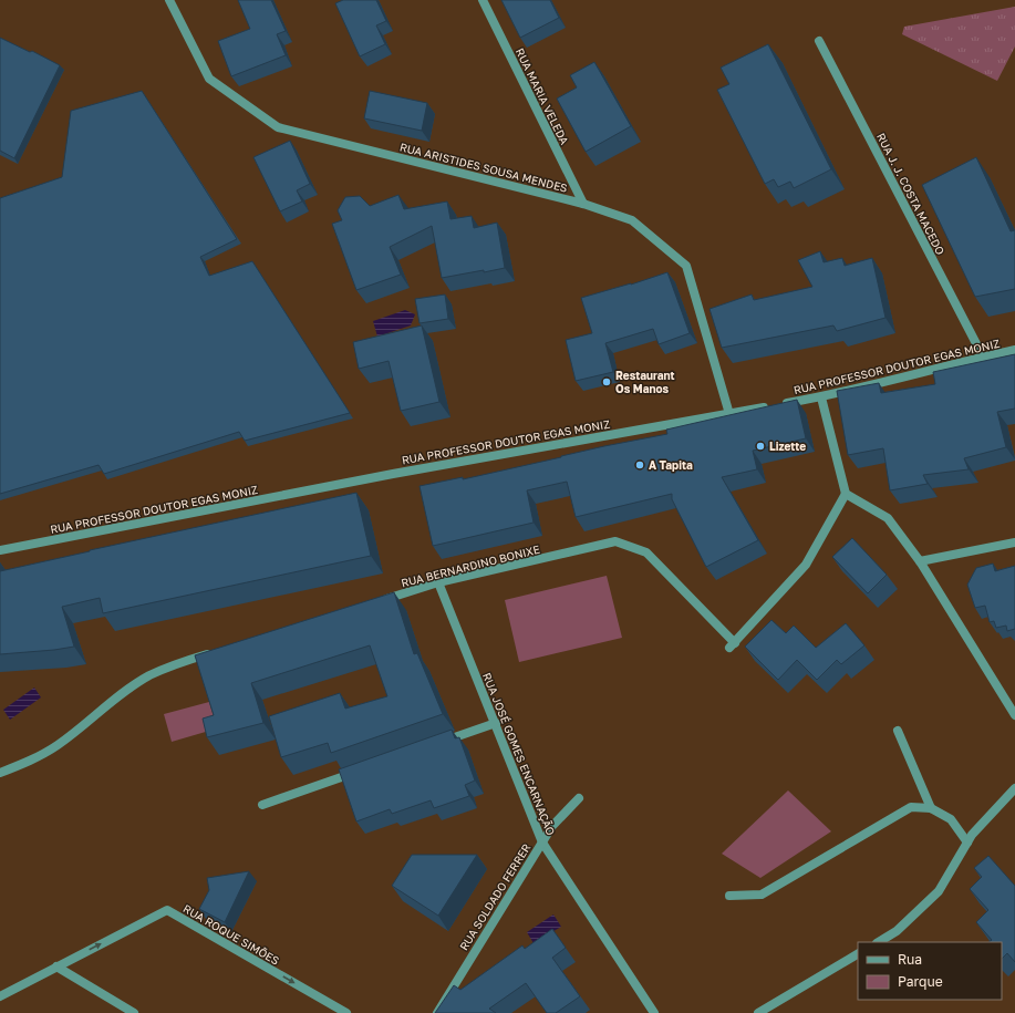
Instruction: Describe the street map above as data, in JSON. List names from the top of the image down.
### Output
{
  "streets": {
    "street": [
      "RUA MARIA VELEDA",
      "RUA ARISTIDES SOUSA MENDES",
      "RUA J. J. COSTA MACEDO",
      "RUA PROFESSOR DOUTOR EGAS MONIZ",
      "RUA BERNARDINO BONIXE",
      "RUA JOSÉ GOMES ENCARNAÇÃO",
      "RUA SOLDADO FERRER",
      "RUA ROQUE SIMÕES"
    ]
  },
  "crossings": [
    ["RUA MARIA VELEDA", "RUA ARISTIDES SOUSA MENDES"],
    ["RUA ARISTIDES SOUSA MENDES", "RUA PROFESSOR DOUTOR EGAS MONIZ"],
    ["RUA J. J. COSTA MACEDO", "RUA PROFESSOR DOUTOR EGAS MONIZ"],
    ["RUA BERNARDINO BONIXE", "RUA JOSÉ GOMES ENCARNAÇÃO"],
    ["RUA JOSÉ GOMES ENCARNAÇÃO", "RUA SOLDADO FERRER"]
  ],
  "one_way": ["RUA ROQUE SIMÕES"],
  "places": ["Restaurant Os Manos", "Lizette", "A Tapita"],
  "legend": ["Rua", "Parque"]
}
